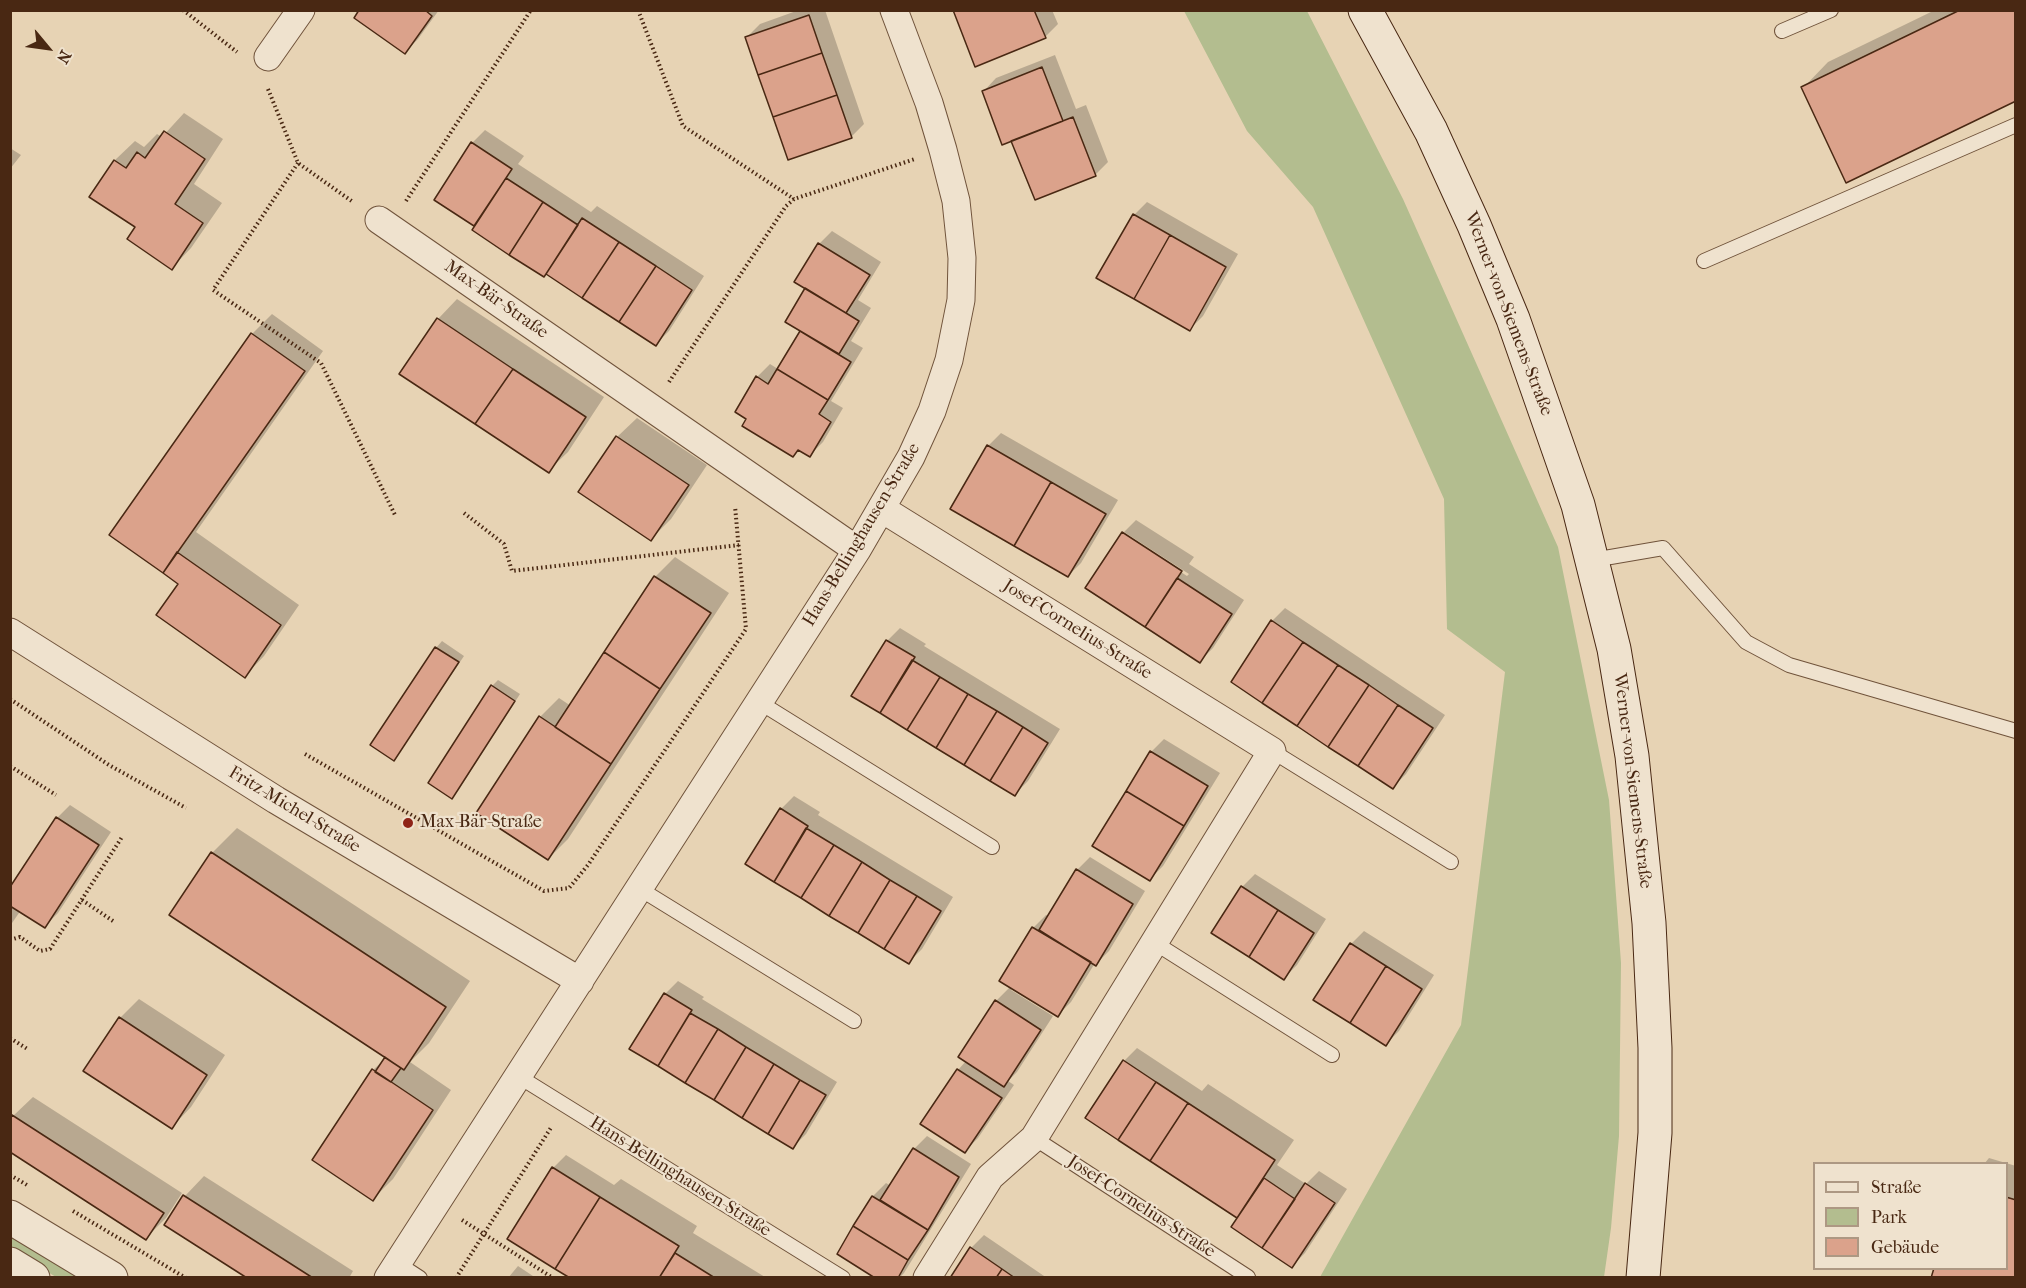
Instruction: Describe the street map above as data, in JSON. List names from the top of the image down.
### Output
{
  "streets": {
    "main road": ["Werner-von-Siemens-Straße"],
    "street": [
      "Max-Bär-Straße",
      "Hans-Bellinghausen-Straße",
      "Josef-Cornelius-Straße",
      "Fritz-Michel-Straße"
    ]
  },
  "crossings": [
    ["Max-Bär-Straße", "Hans-Bellinghausen-Straße"],
    ["Hans-Bellinghausen-Straße", "Josef-Cornelius-Straße"],
    ["Hans-Bellinghausen-Straße", "Fritz-Michel-Straße"]
  ],
  "places": ["Max-Bär-Straße"],
  "legend": ["Straße", "Park", "Gebäude"],
  "north": "bottom right"
}
